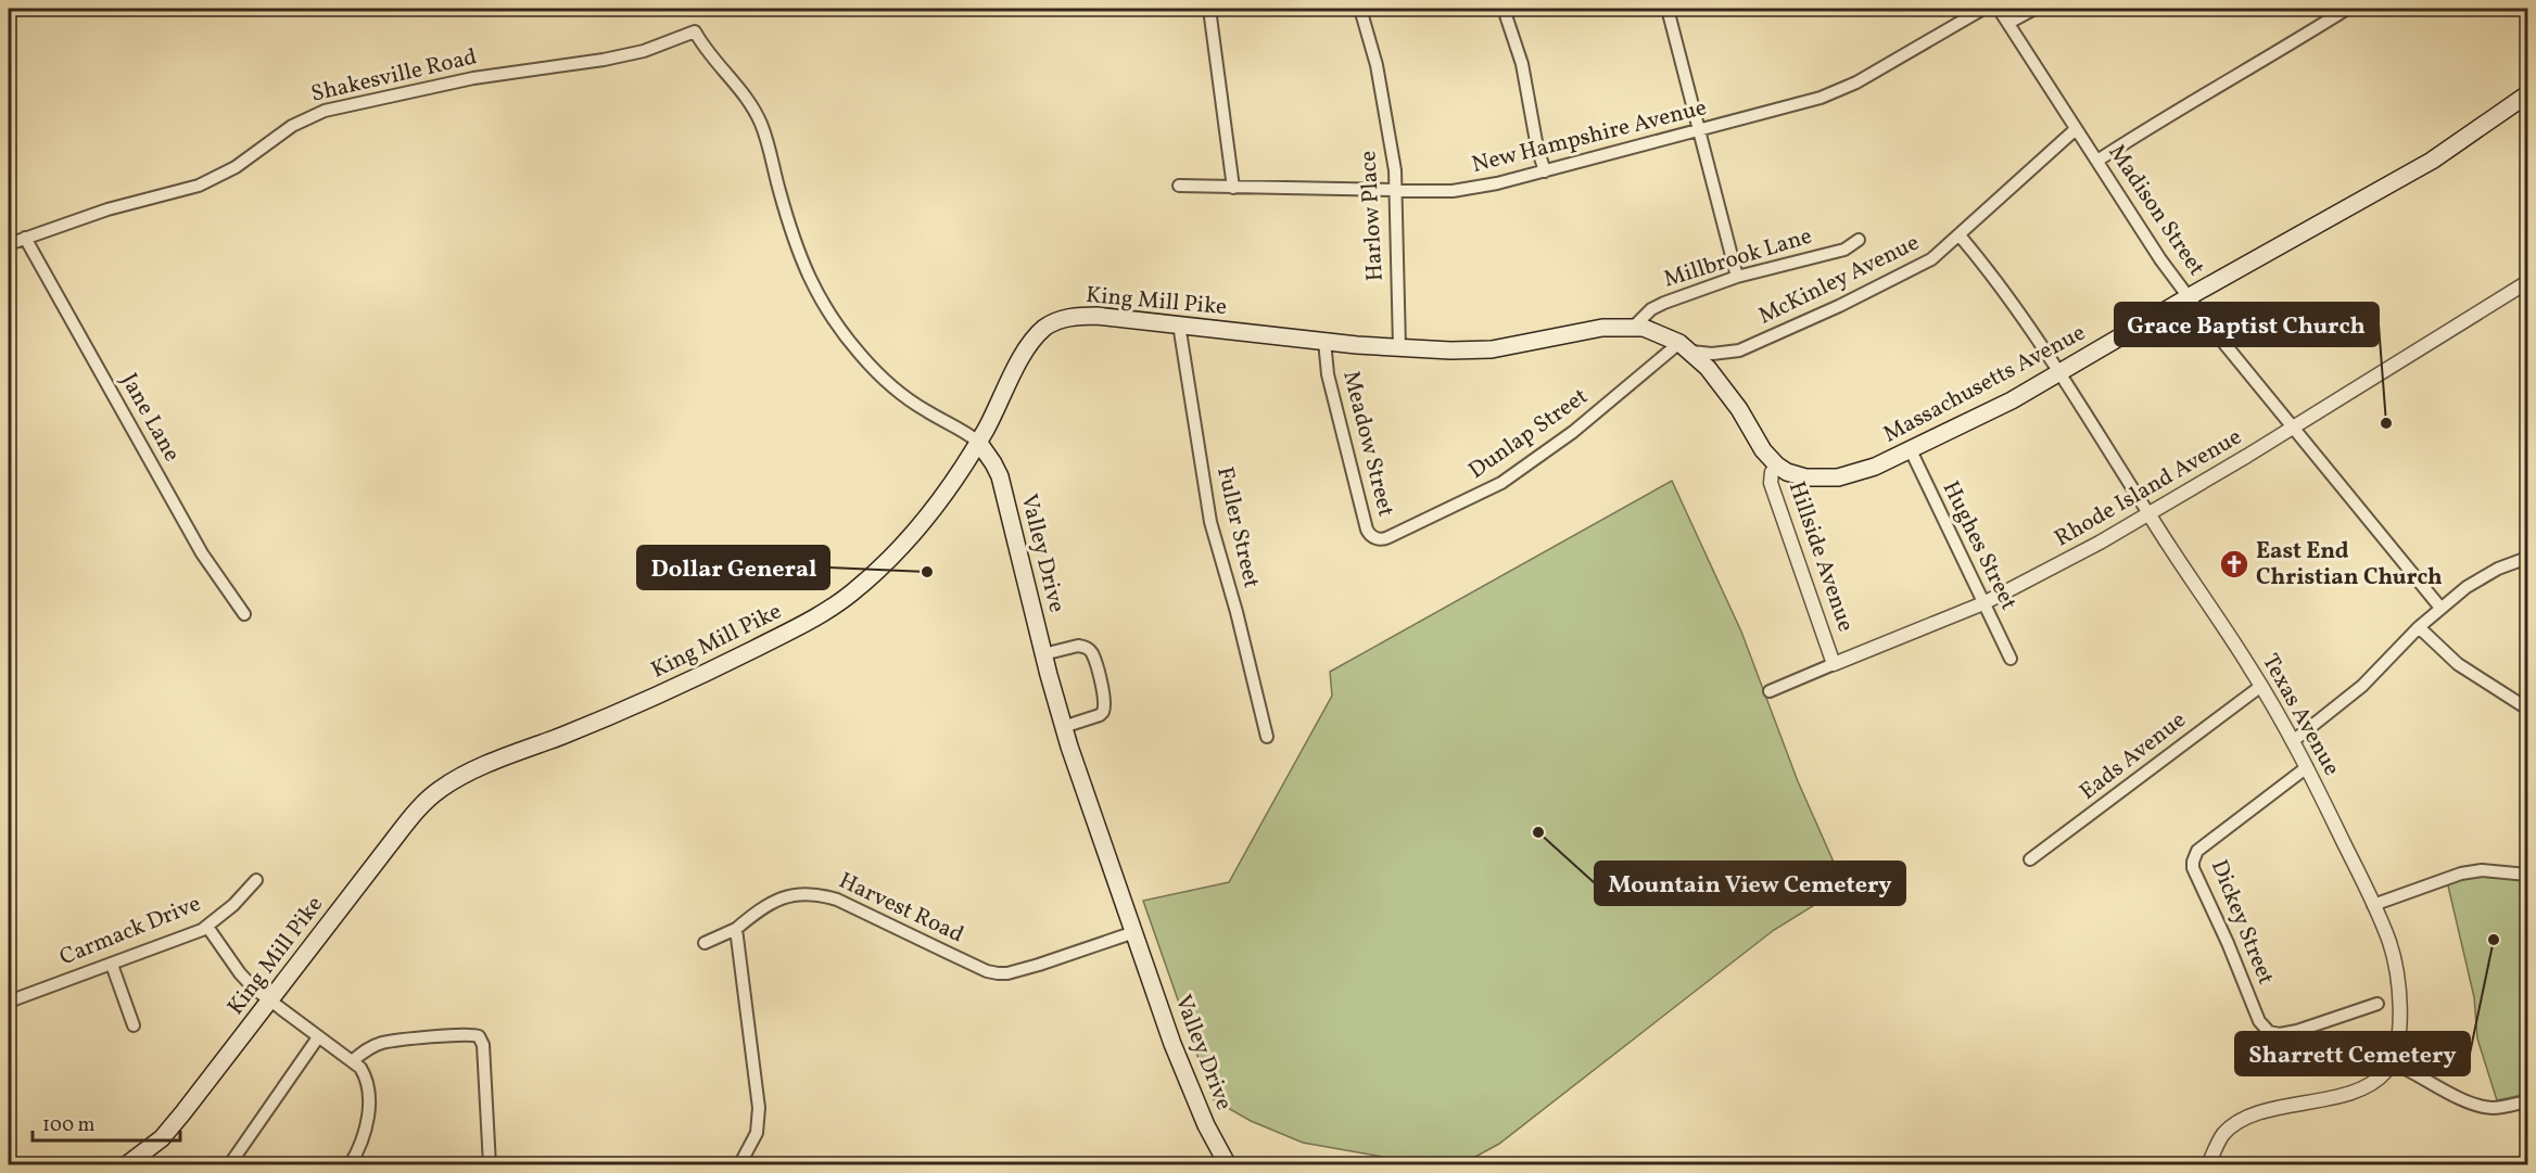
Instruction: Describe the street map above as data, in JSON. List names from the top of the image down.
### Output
{
  "streets": {
    "main road": ["King Mill Pike", "Massachusetts Avenue", "Valley Drive"],
    "street": [
      "Shakesville Road",
      "New Hampshire Avenue",
      "Madison Street",
      "Harlow Place",
      "Millbrook Lane",
      "McKinley Avenue",
      "Jane Lane",
      "Dunlap Street",
      "Meadow Street",
      "Rhode Island Avenue",
      "Fuller Street",
      "Hughes Street",
      "Hillside Avenue",
      "Texas Avenue",
      "Eads Avenue",
      "Harvest Road",
      "Dickey Street",
      "Carmack Drive"
    ]
  },
  "crossings": [
    ["Shakesville Road", "Jane Lane"],
    ["Shakesville Road", "Valley Drive"],
    ["New Hampshire Avenue", "Harlow Place"],
    ["Madison Street", "McKinley Avenue"],
    ["Madison Street", "Massachusetts Avenue"],
    ["Madison Street", "Rhode Island Avenue"],
    ["Harlow Place", "King Mill Pike"],
    ["Millbrook Lane", "King Mill Pike"],
    ["McKinley Avenue", "King Mill Pike"],
    ["McKinley Avenue", "Dunlap Street"],
    ["McKinley Avenue", "Texas Avenue"],
    ["King Mill Pike", "Dunlap Street"],
    ["King Mill Pike", "Meadow Street"],
    ["King Mill Pike", "Fuller Street"],
    ["King Mill Pike", "Valley Drive"],
    ["Massachusetts Avenue", "Hughes Street"],
    ["Massachusetts Avenue", "Hillside Avenue"],
    ["Massachusetts Avenue", "Texas Avenue"],
    ["Dunlap Street", "Meadow Street"],
    ["Rhode Island Avenue", "Hughes Street"],
    ["Rhode Island Avenue", "Hillside Avenue"],
    ["Rhode Island Avenue", "Texas Avenue"],
    ["Valley Drive", "Harvest Road"],
    ["Texas Avenue", "Eads Avenue"],
    ["Texas Avenue", "Dickey Street"]
  ],
  "places": {
    "other": [
      "Grace Baptist Church",
      "Dollar General",
      "Mountain View Cemetery",
      "Sharrett Cemetery"
    ],
    "church": ["East End Christian Church"]
  },
  "scale_bar": "100 m"
}
